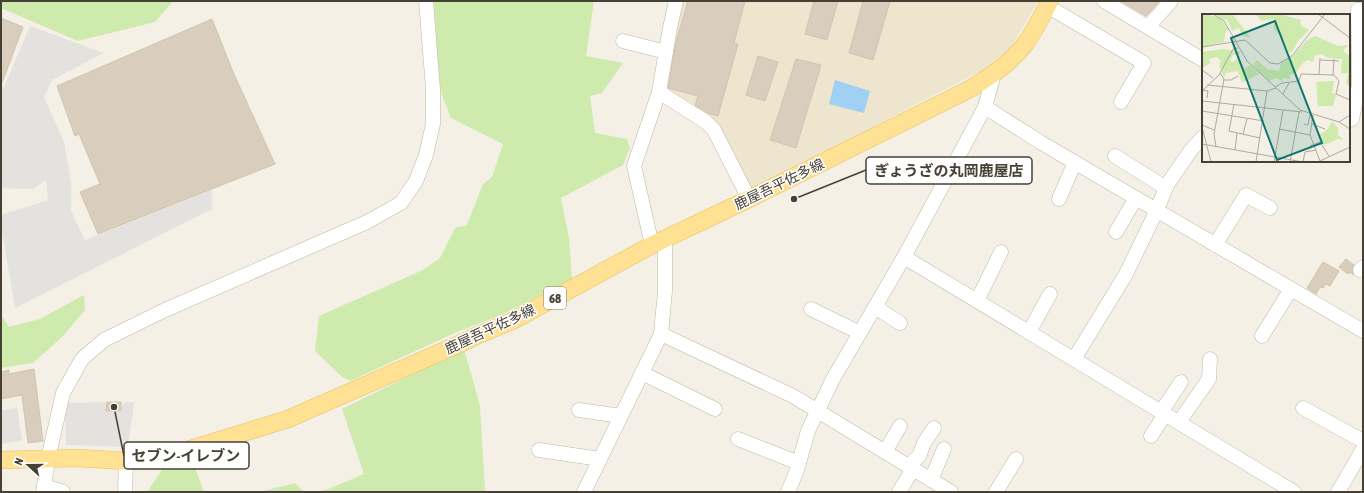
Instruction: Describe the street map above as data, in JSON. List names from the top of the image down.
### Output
{
  "streets": {
    "main road": ["鹿屋吾平佐多線", "68"]
  },
  "places": ["ぎょうざの丸岡鹿屋店", "セブン-イレブン"],
  "north": "left"
}
